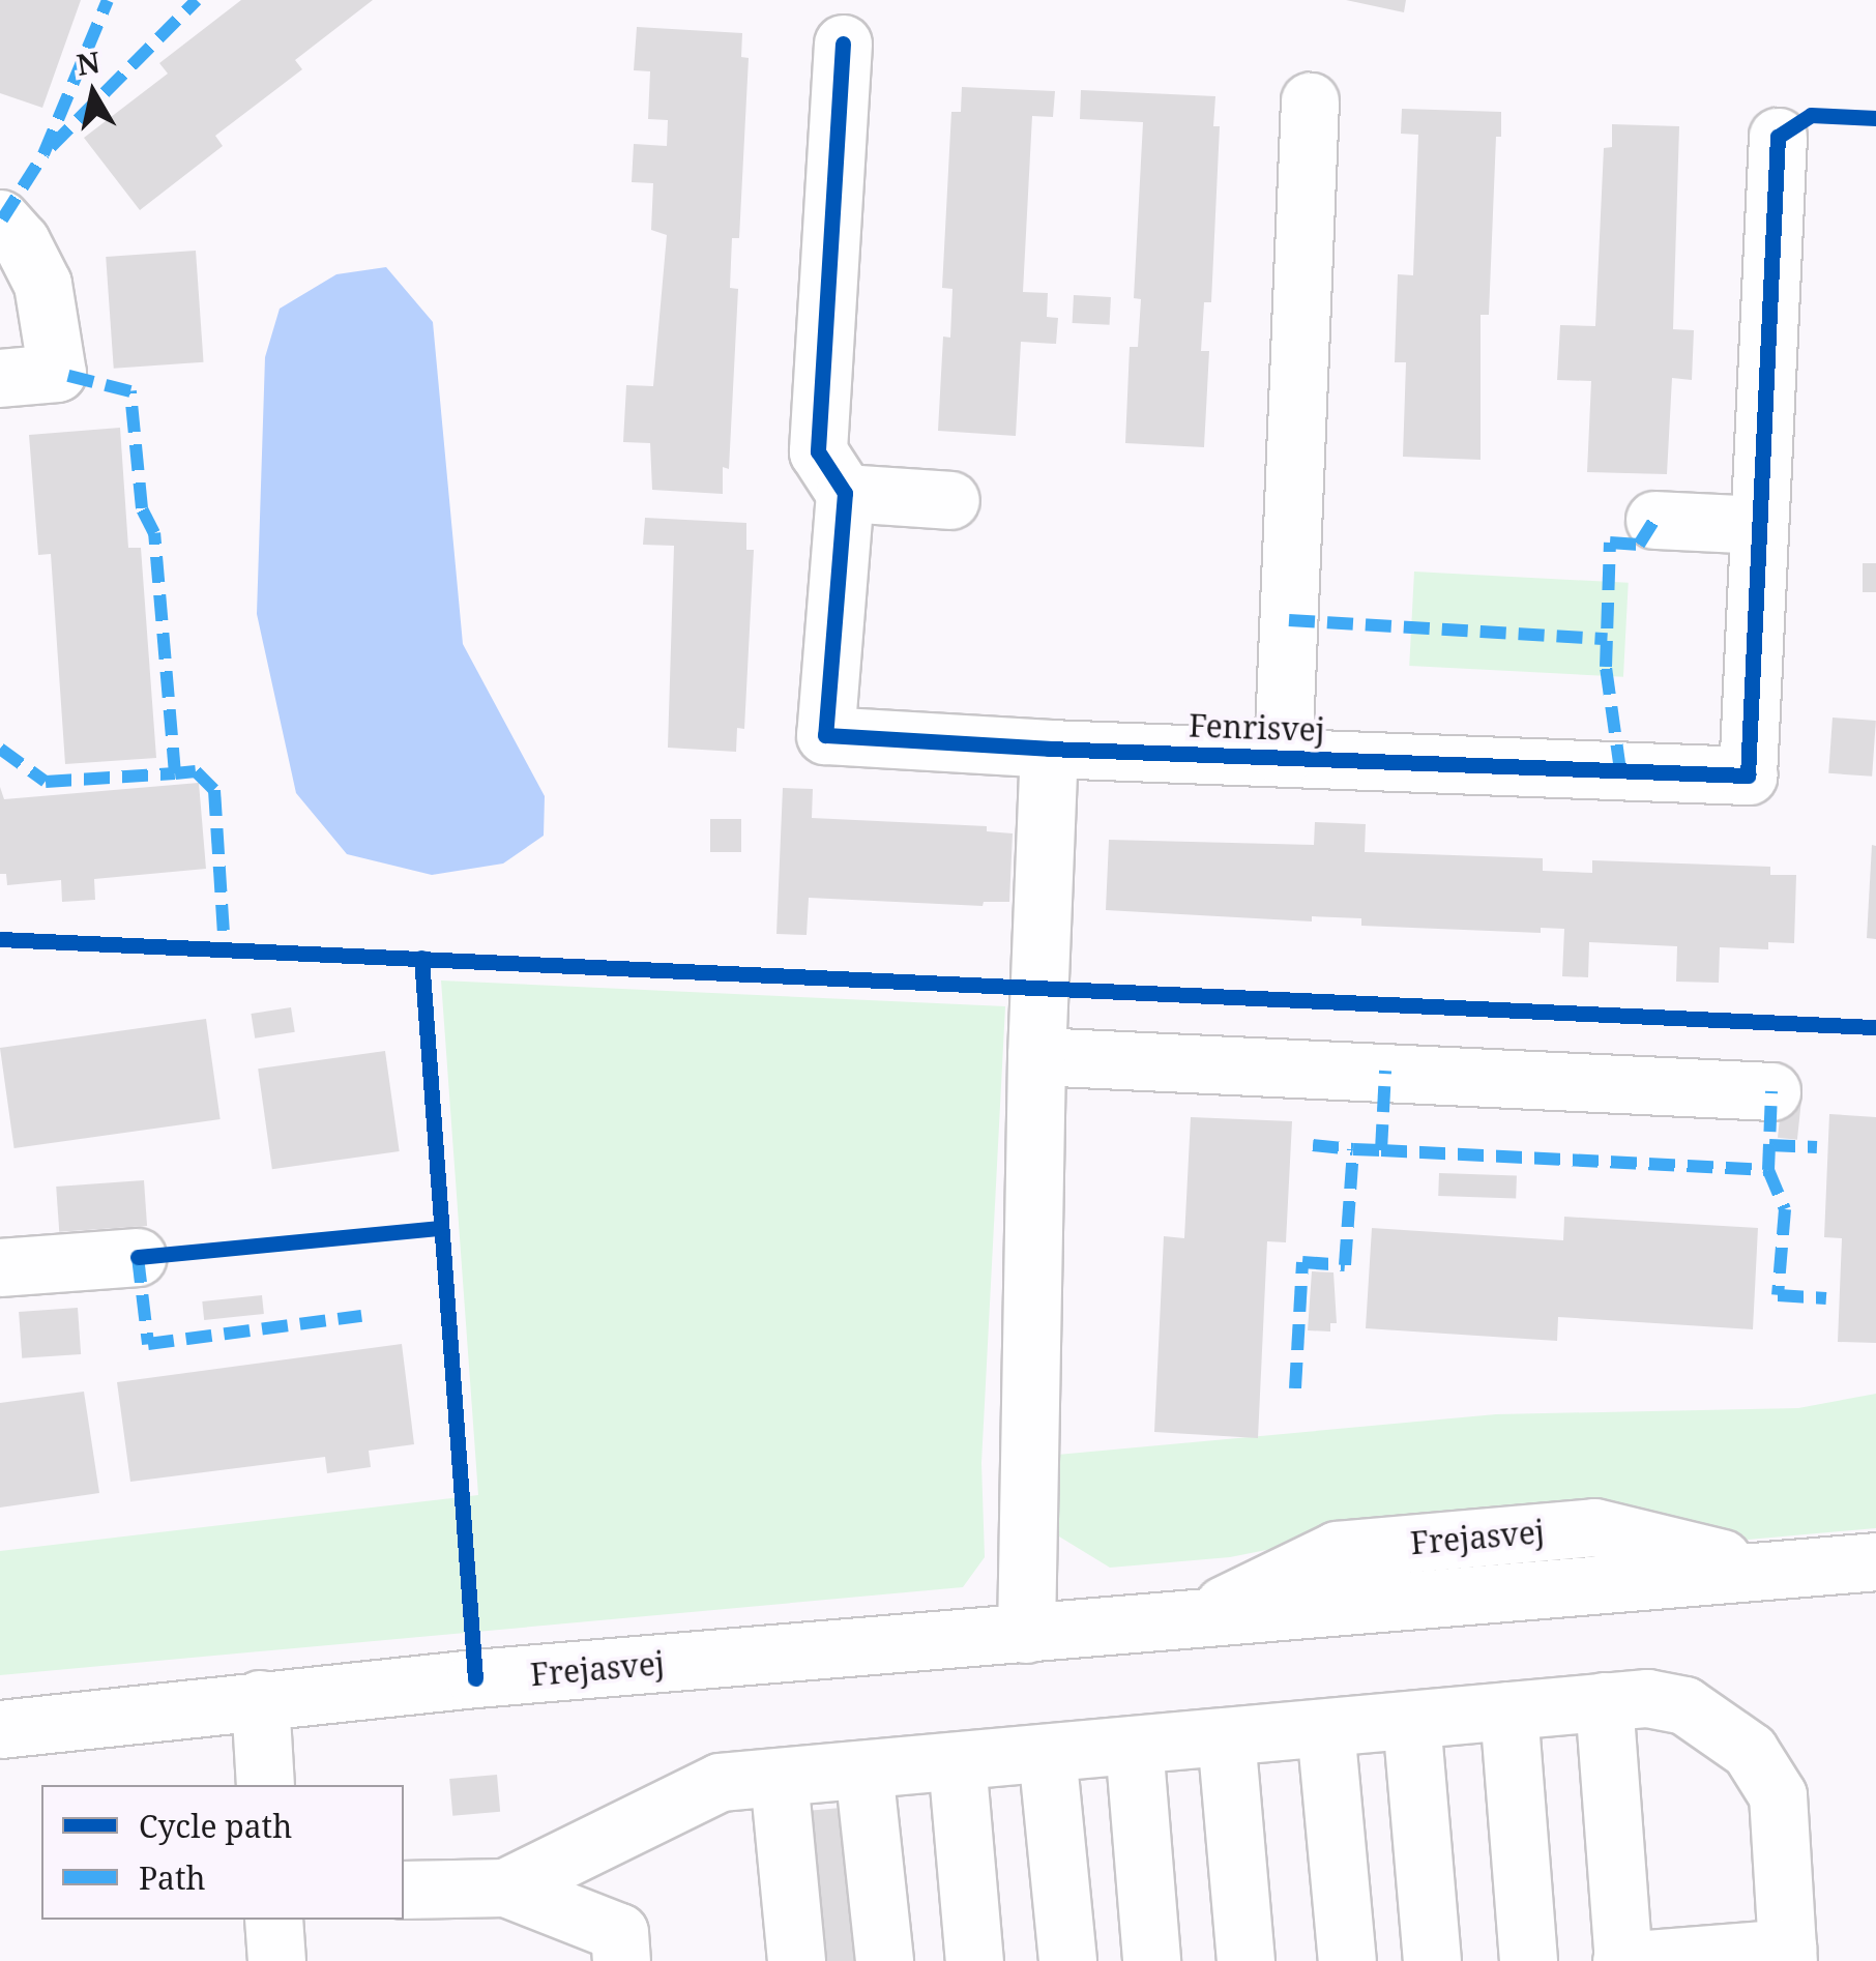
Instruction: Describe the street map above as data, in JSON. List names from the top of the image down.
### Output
{
  "streets": {
    "street": ["Fenrisvej", "Frejasvej"]
  },
  "legend": ["Cycle path", "Path"],
  "north": "top"
}
